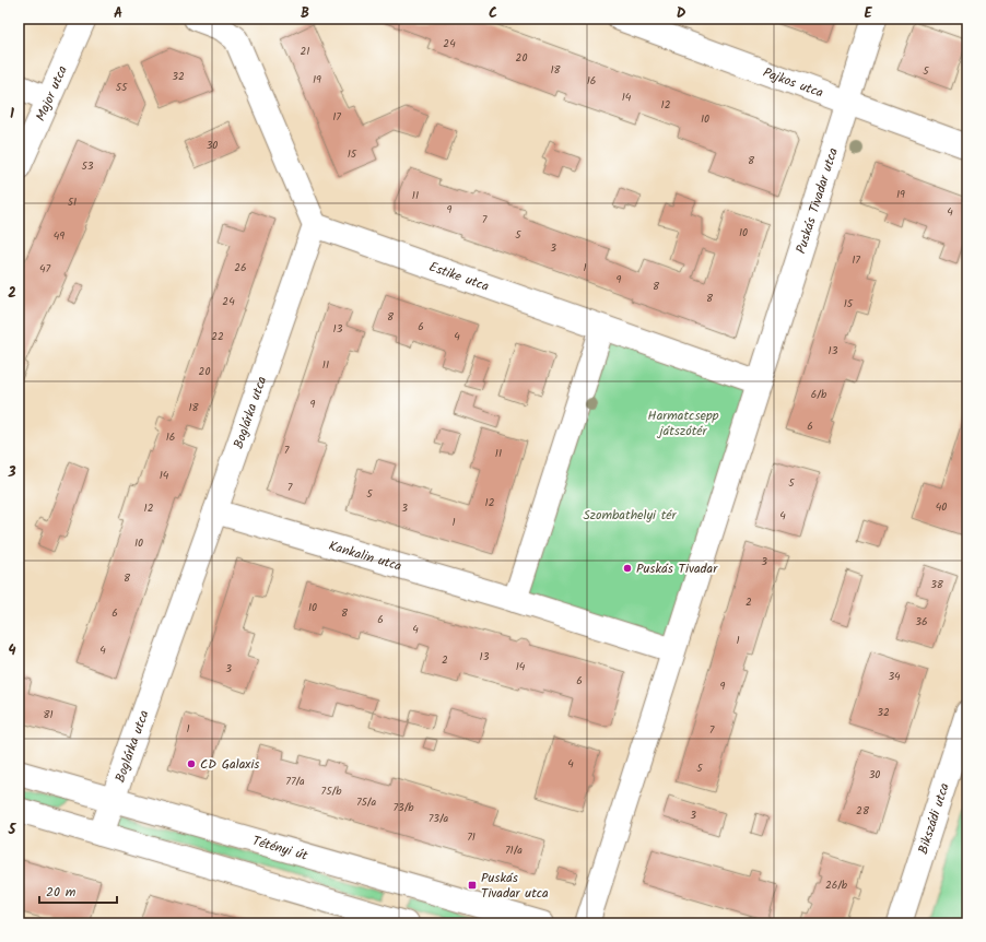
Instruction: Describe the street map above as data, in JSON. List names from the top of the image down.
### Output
{
  "streets": {
    "street": [
      "Pajkos utca",
      "Major utca",
      "Puskás Tivadar utca",
      "Estike utca",
      "Boglárka utca",
      "Kankalin utca",
      "Bikszádi utca",
      "Tétényi út"
    ]
  },
  "crossings": [
    ["Pajkos utca", "Puskás Tivadar utca"],
    ["Estike utca", "Boglárka utca"],
    ["Boglárka utca", "Kankalin utca"],
    ["Boglárka utca", "Tétényi út"]
  ],
  "parks": ["Harmatcsepp játszótér", "Szombathelyi tér"],
  "places": {
    "other": ["Puskás Tivadar", "CD Galaxis"],
    "transit": ["Puskás Tivadar utca"]
  },
  "house_numbers": [
    "24",
    "21",
    "20",
    "18",
    "5",
    "32",
    "19",
    "16",
    "55",
    "14",
    "12",
    "17",
    "10",
    "30",
    "15",
    "8",
    "53",
    "19",
    "11",
    "51",
    "9",
    "4",
    "7",
    "10",
    "5",
    "49",
    "3",
    "17",
    "26",
    "1",
    "47",
    "9",
    "8",
    "8",
    "24",
    "15",
    "8",
    "6",
    "13",
    "22",
    "4",
    "13",
    "11",
    "20",
    "6/b",
    "9",
    "18",
    "6",
    "16",
    "7",
    "11",
    "14",
    "5",
    "7",
    "5",
    "12",
    "40",
    "12",
    "3",
    "4",
    "1",
    "10",
    "3",
    "8",
    "38",
    "2",
    "10",
    "6",
    "8",
    "6",
    "36",
    "4",
    "1",
    "4",
    "13",
    "2",
    "14",
    "3",
    "34",
    "6",
    "9",
    "32",
    "81",
    "1",
    "7",
    "4",
    "5",
    "30",
    "77/a",
    "75/b",
    "75/a",
    "73/b",
    "28",
    "3",
    "73/a",
    "71",
    "71/a",
    "26/b"
  ],
  "scale_bar": "20 m",
  "grid": {
    "columns": [
      "A",
      "B",
      "C",
      "D",
      "E"
    ],
    "rows": [
      "1",
      "2",
      "3",
      "4",
      "5"
    ]
  }
}
